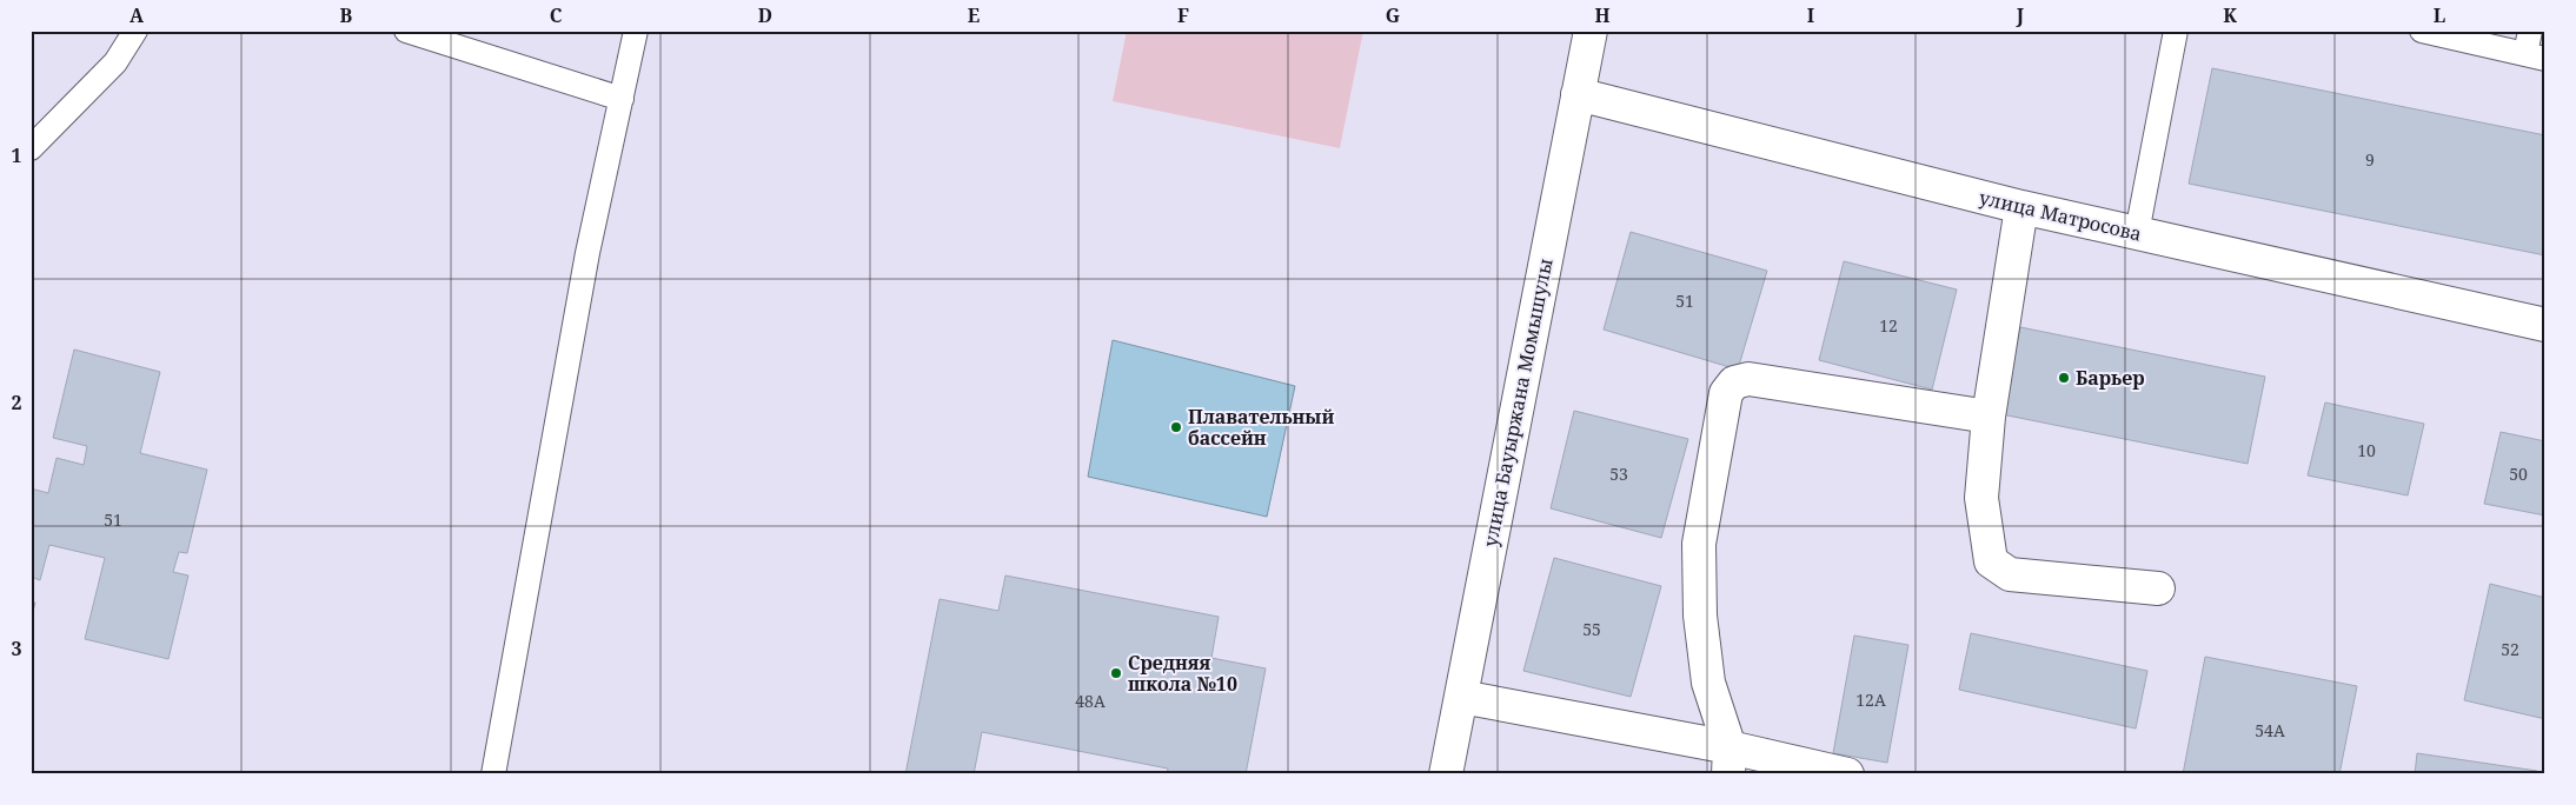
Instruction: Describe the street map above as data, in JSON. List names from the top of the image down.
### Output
{
  "streets": {
    "street": ["улица Матросова", "улица Бауыржана Момышулы"]
  },
  "crossings": [
    ["улица Матросова", "улица Бауыржана Момышулы"]
  ],
  "places": ["Барьер", "Плавательный бассейн", "Средняя школа №10"],
  "house_numbers": [
    "9",
    "51",
    "12",
    "10",
    "53",
    "50",
    "51",
    "55",
    "52",
    "12А",
    "48А",
    "54А"
  ],
  "grid": {
    "columns": [
      "A",
      "B",
      "C",
      "D",
      "E",
      "F",
      "G",
      "H",
      "I",
      "J",
      "K",
      "L"
    ],
    "rows": ["1", "2", "3"]
  }
}
